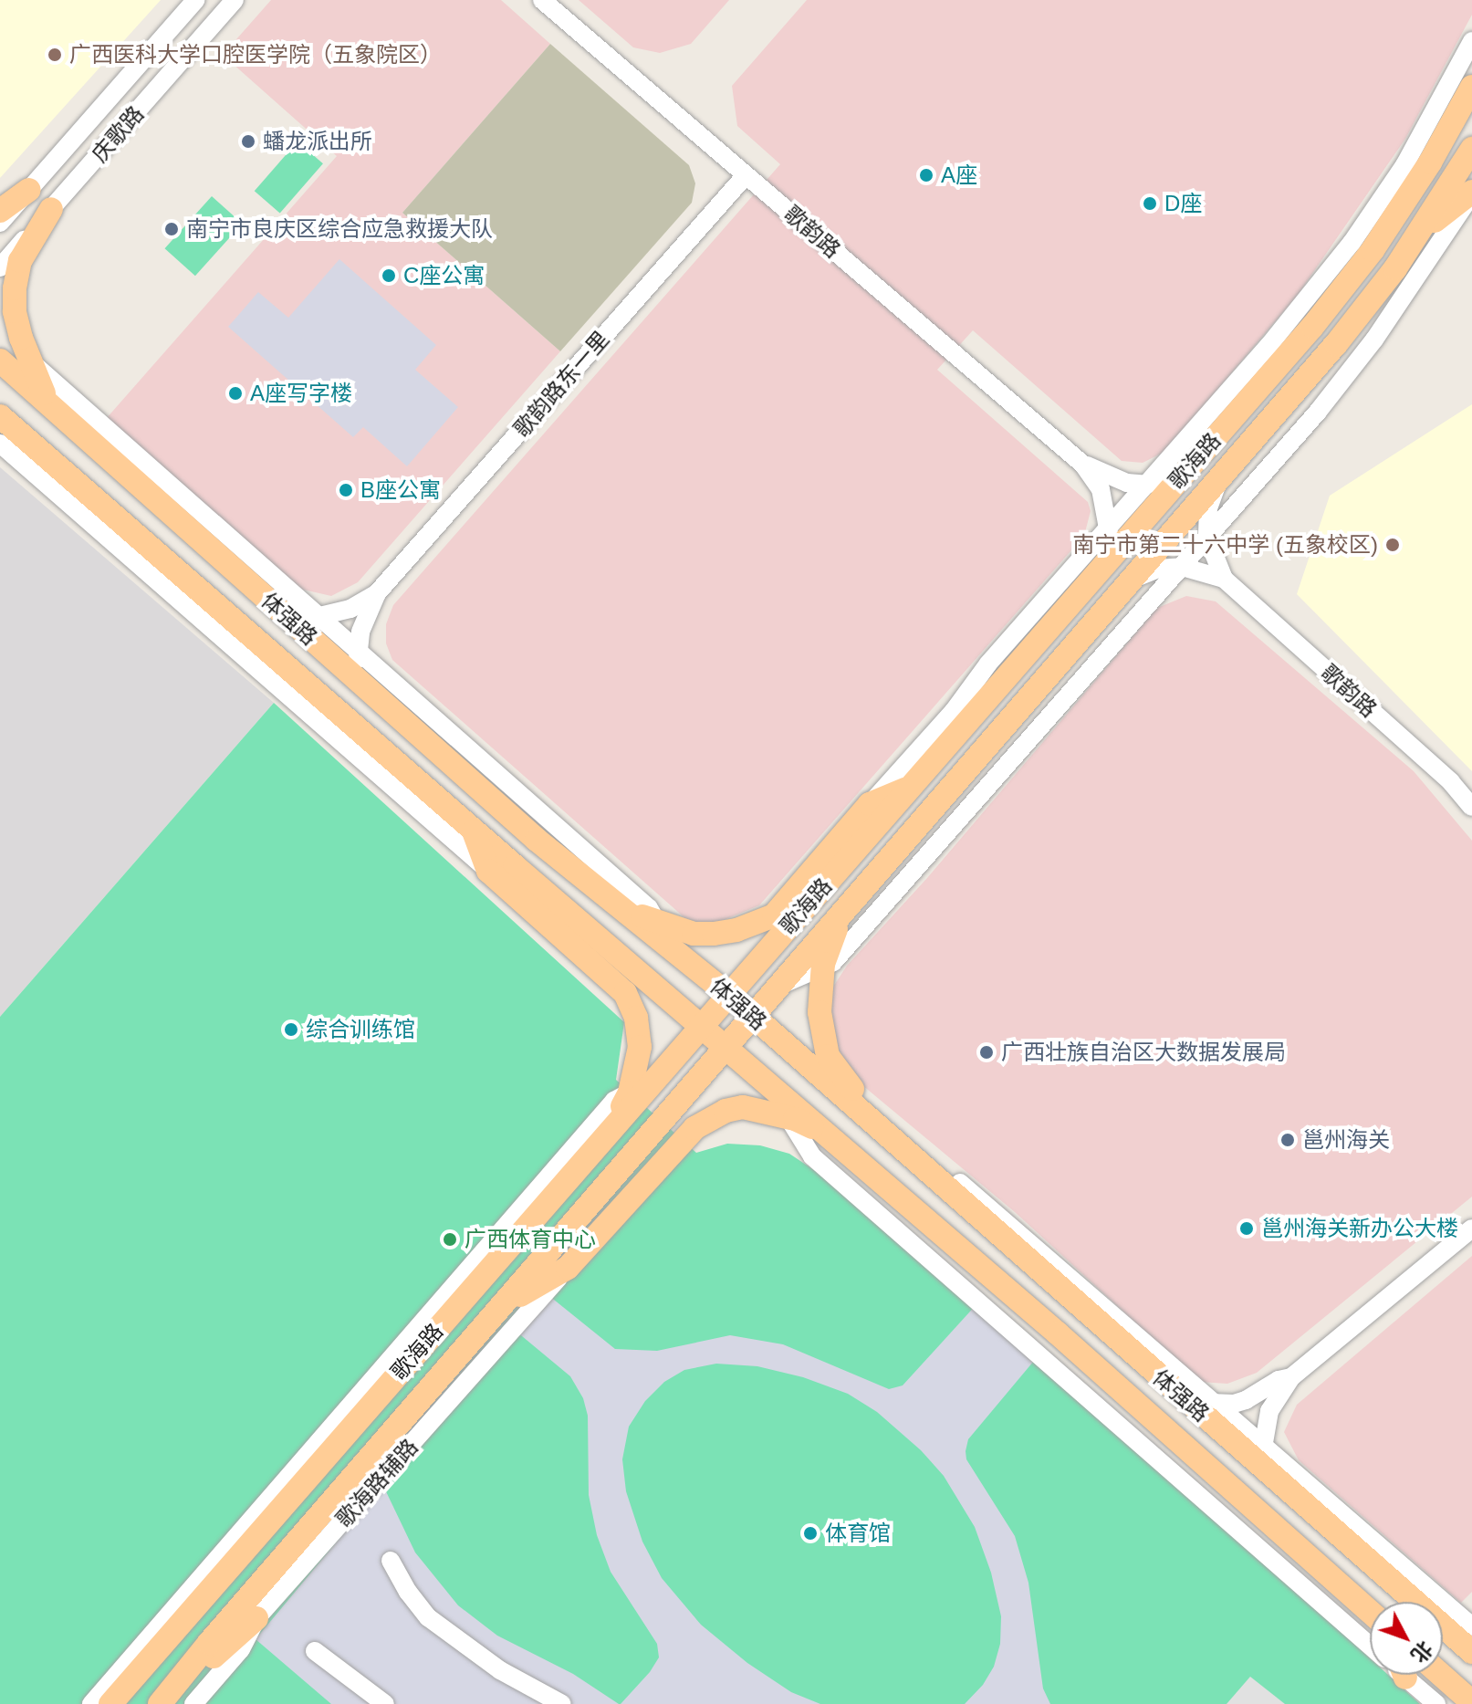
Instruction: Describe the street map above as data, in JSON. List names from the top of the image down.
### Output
{
  "streets": {
    "main road": ["歌海路", "体强路"],
    "street": [
      "庆歌路",
      "歌韵路",
      "歌韵路东一里",
      "歌海路辅路"
    ]
  },
  "crossings": [
    ["歌韵路", "歌韵路东一里"],
    ["歌韵路", "歌海路"],
    ["歌韵路东一里", "体强路"],
    ["歌海路", "体强路"]
  ],
  "places": [
    "广西医科大学口腔医学院（五象院区）",
    "蟠龙派出所",
    "A座",
    "D座",
    "南宁市良庆区综合应急救援大队",
    "C座公寓",
    "A座写字楼",
    "B座公寓",
    "南宁市第二十六中学 (五象校区)",
    "综合训练馆",
    "广西壮族自治区大数据发展局",
    "邕州海关",
    "邕州海关新办公大楼",
    "广西体育中心",
    "体育馆"
  ],
  "north": "bottom right"
}
